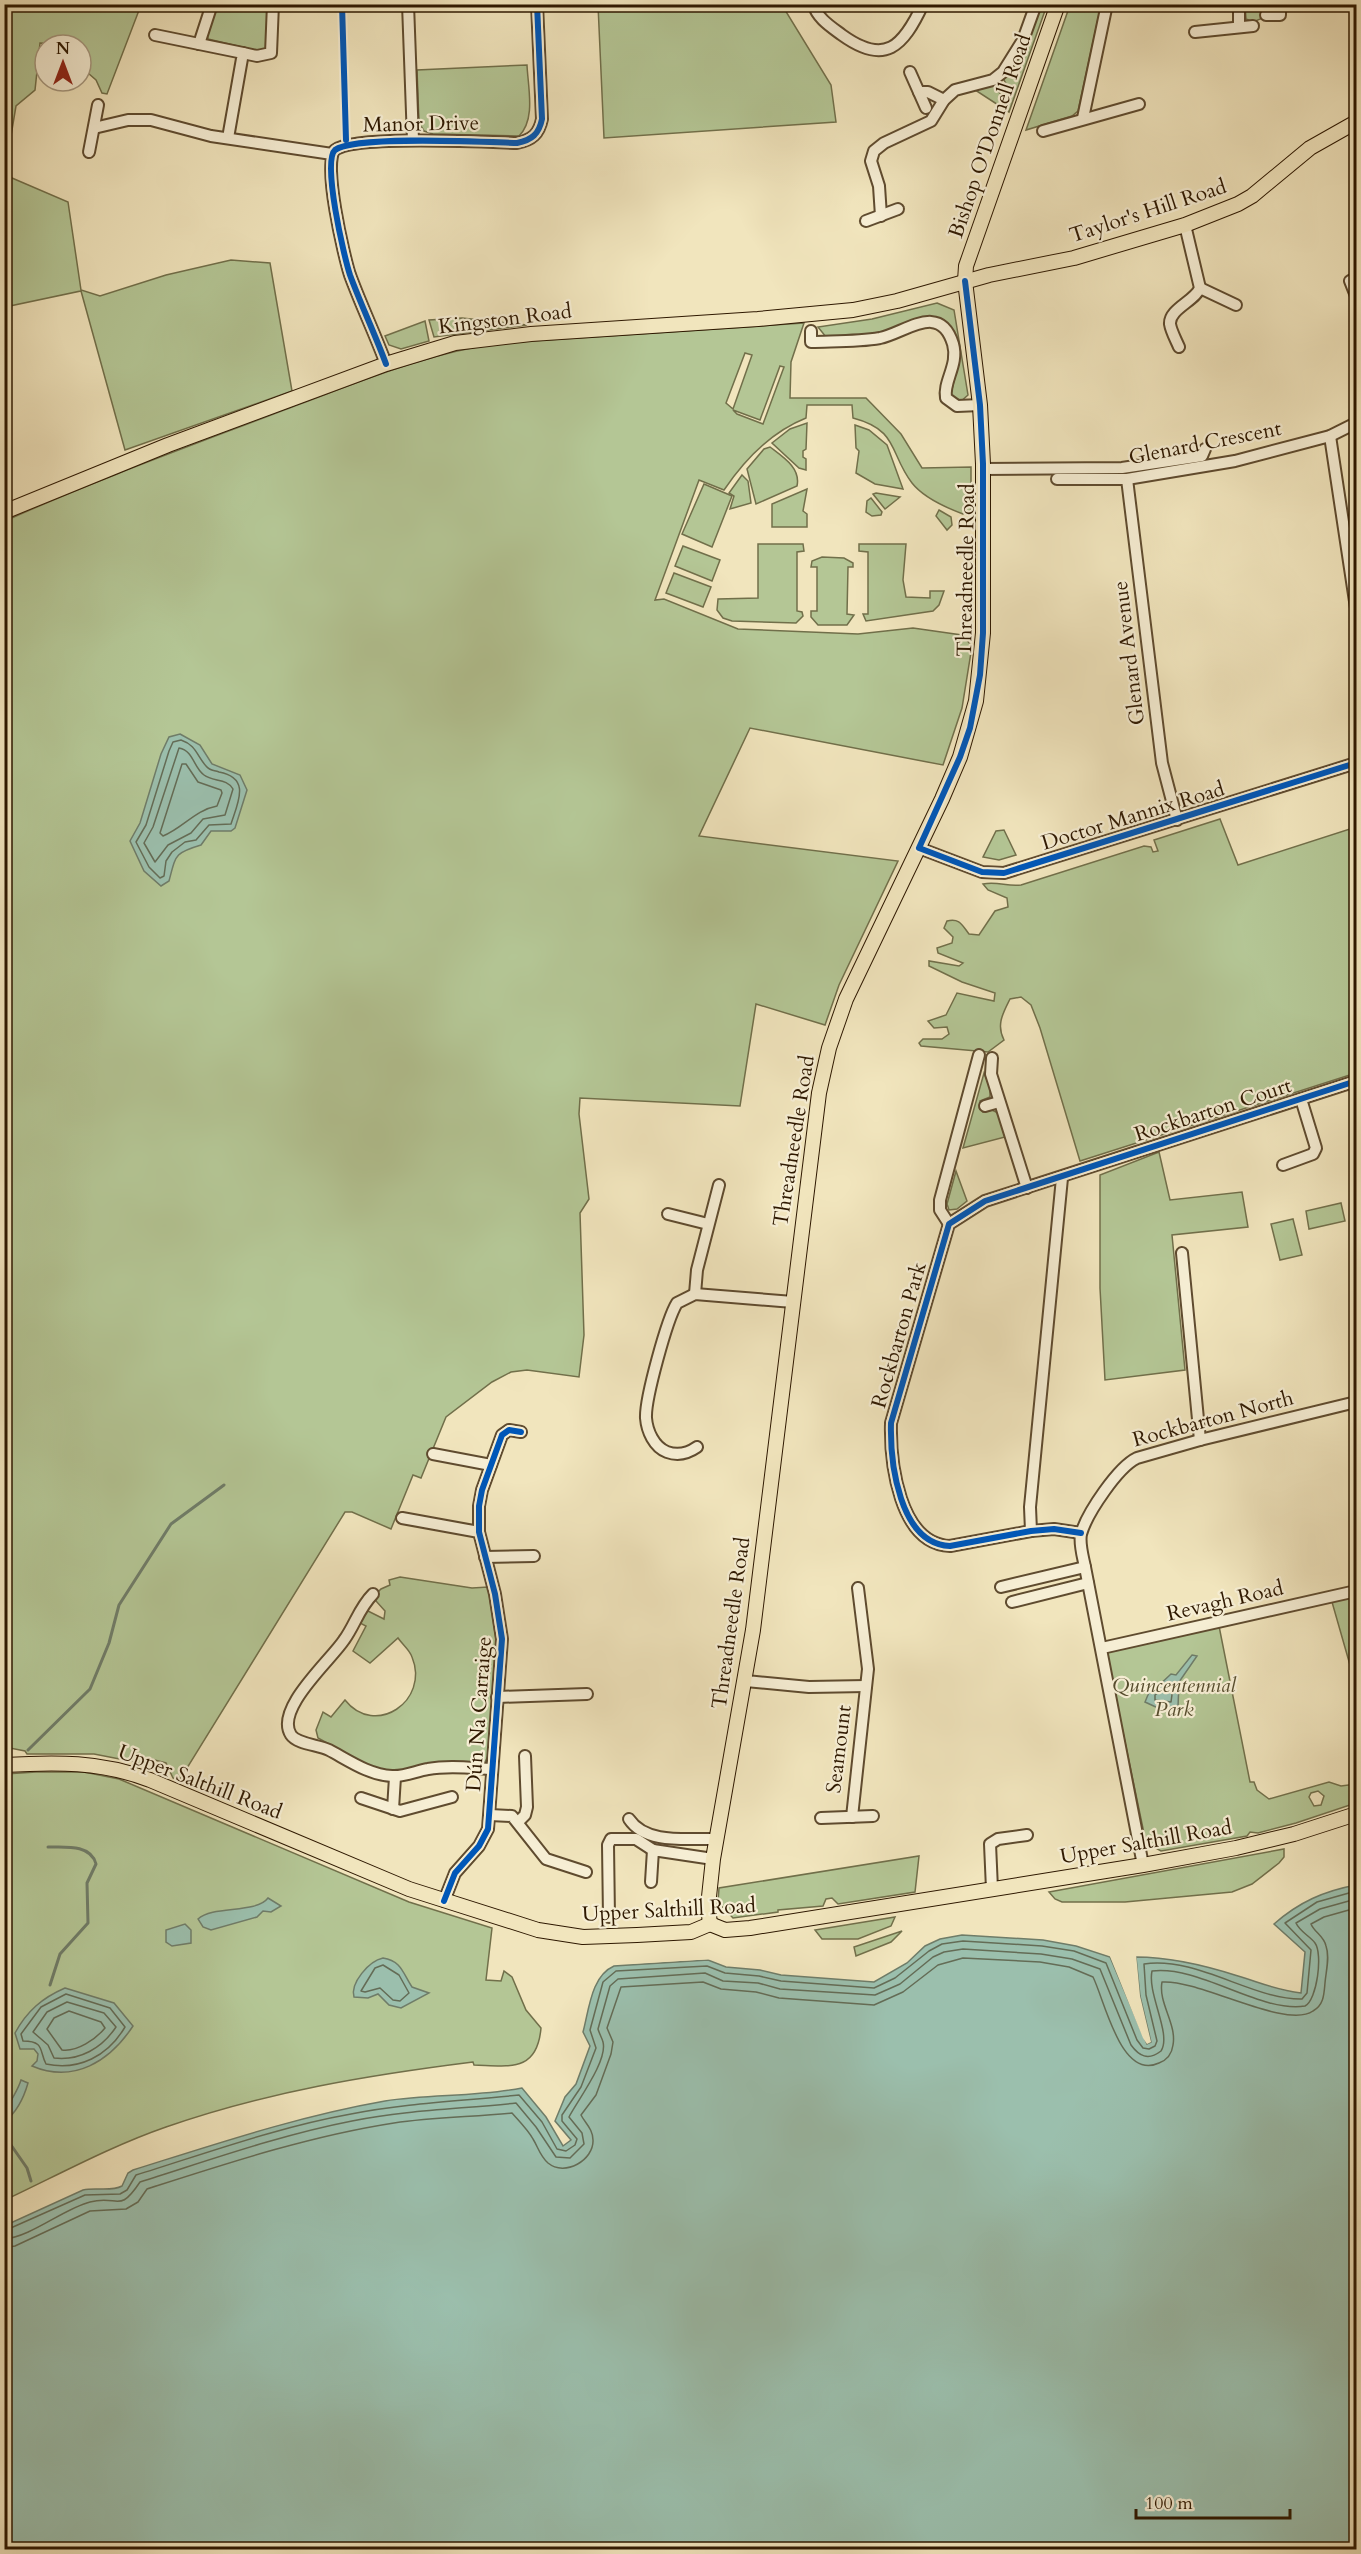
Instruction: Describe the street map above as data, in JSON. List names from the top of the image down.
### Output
{
  "streets": {
    "main road": [
      "Bishop O'Donnell Road",
      "Taylor's Hill Road",
      "Kingston Road",
      "Threadneedle Road",
      "Upper Salthill Road"
    ],
    "street": [
      "Manor Drive",
      "Glenard Crescent",
      "Glenard Avenue",
      "Doctor Mannix Road",
      "Rockbarton Court",
      "Rockbarton Park",
      "Rockbarton North",
      "Revagh Road",
      "Dún Na Carraige",
      "Seamount"
    ]
  },
  "crossings": [
    ["Bishop O'Donnell Road", "Taylor's Hill Road"],
    ["Bishop O'Donnell Road", "Kingston Road"],
    ["Bishop O'Donnell Road", "Threadneedle Road"],
    ["Taylor's Hill Road", "Kingston Road"],
    ["Taylor's Hill Road", "Threadneedle Road"],
    ["Kingston Road", "Threadneedle Road"],
    ["Glenard Crescent", "Glenard Avenue"],
    ["Threadneedle Road", "Doctor Mannix Road"],
    ["Threadneedle Road", "Seamount"],
    ["Threadneedle Road", "Upper Salthill Road"],
    ["Glenard Avenue", "Doctor Mannix Road"],
    ["Rockbarton Park", "Rockbarton North"],
    ["Dún Na Carraige", "Upper Salthill Road"]
  ],
  "parks": ["Quincentennial Park"],
  "scale_bar": "100 m",
  "north": "top"
}
